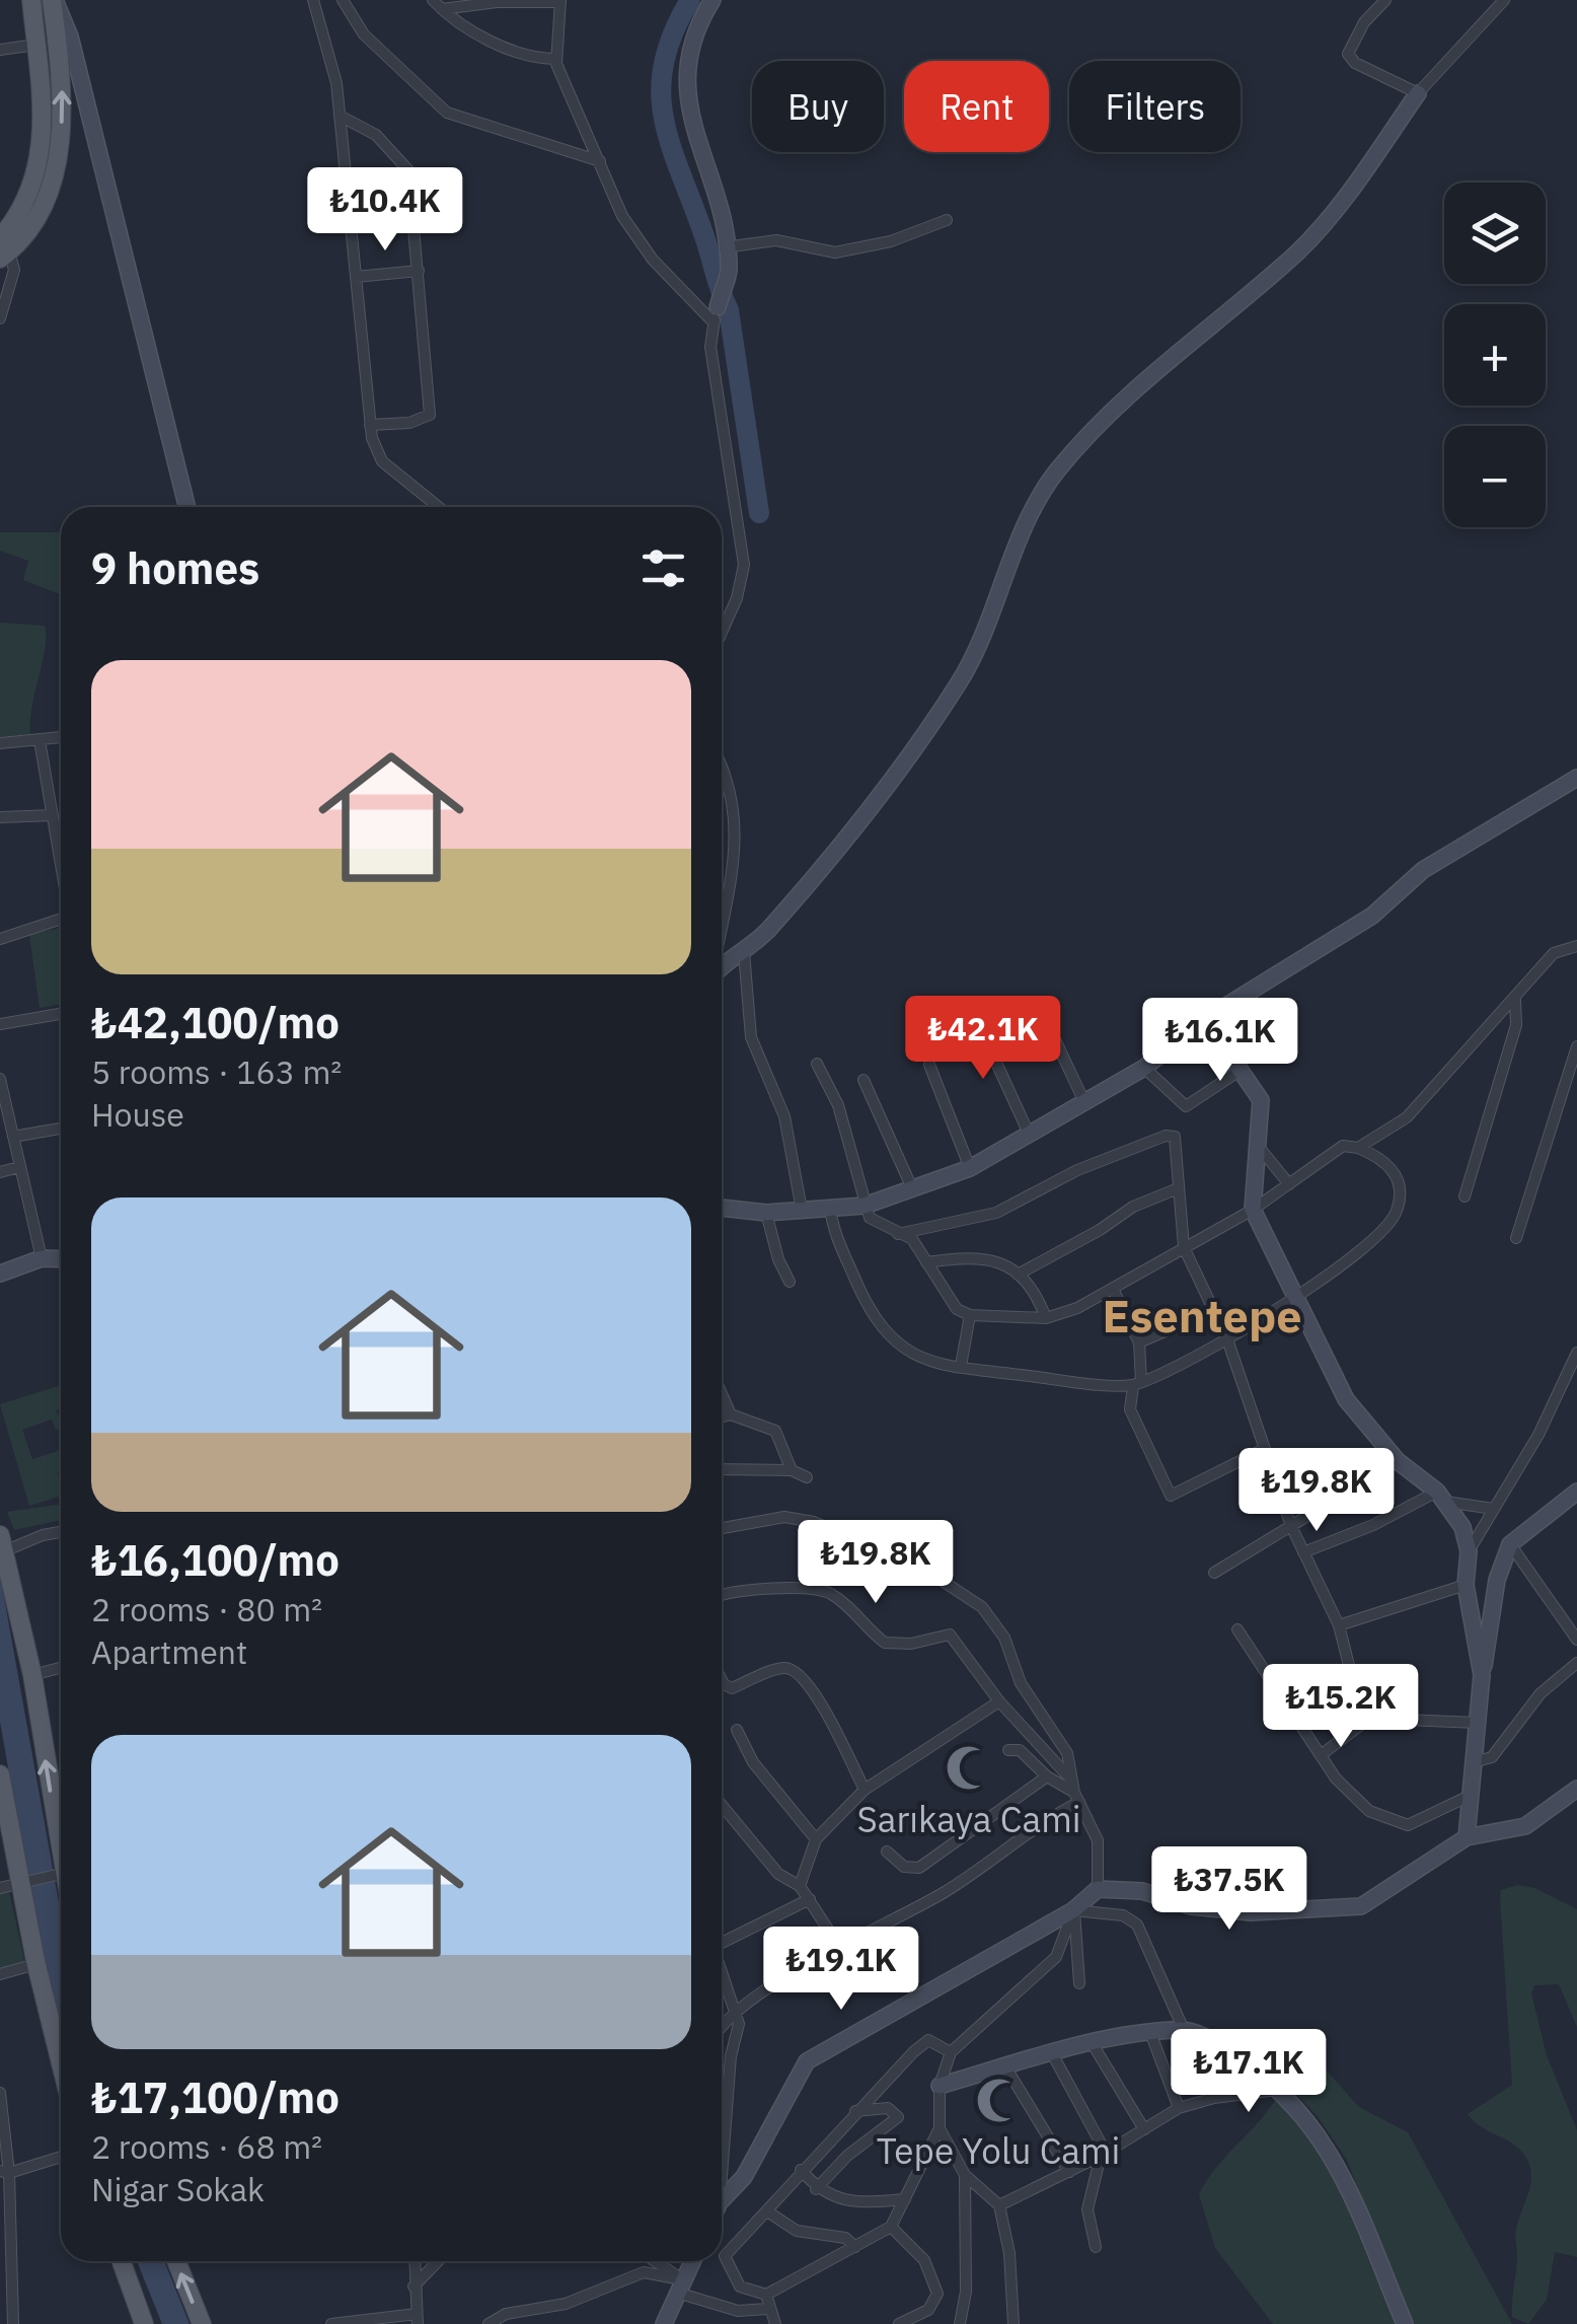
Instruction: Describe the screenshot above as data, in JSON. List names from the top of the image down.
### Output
{
  "districts": ["Esentepe"],
  "places": {
    "mosque": ["Sarıkaya Cami", "Tepe Yolu Cami"]
  },
  "page": {
    "chip": ["Buy", "Rent", "Filters"],
    "price": [
      "₺10.4K",
      "₺42.1K",
      "₺16.1K",
      "₺19.8K",
      "₺19.8K",
      "₺15.2K",
      "₺37.5K",
      "₺19.1K",
      "₺17.1K"
    ],
    "map_buttons": ["+", "−"],
    "heading": "9 homes",
    "list": [
      {
        "name": "₺42,100/mo",
        "note": "5 rooms · 163 m² · House"
      },
      {
        "name": "₺16,100/mo",
        "note": "2 rooms · 80 m² · Apartment"
      },
      {
        "name": "₺17,100/mo",
        "note": "2 rooms · 68 m² · Nigar Sokak"
      }
    ]
  }
}
